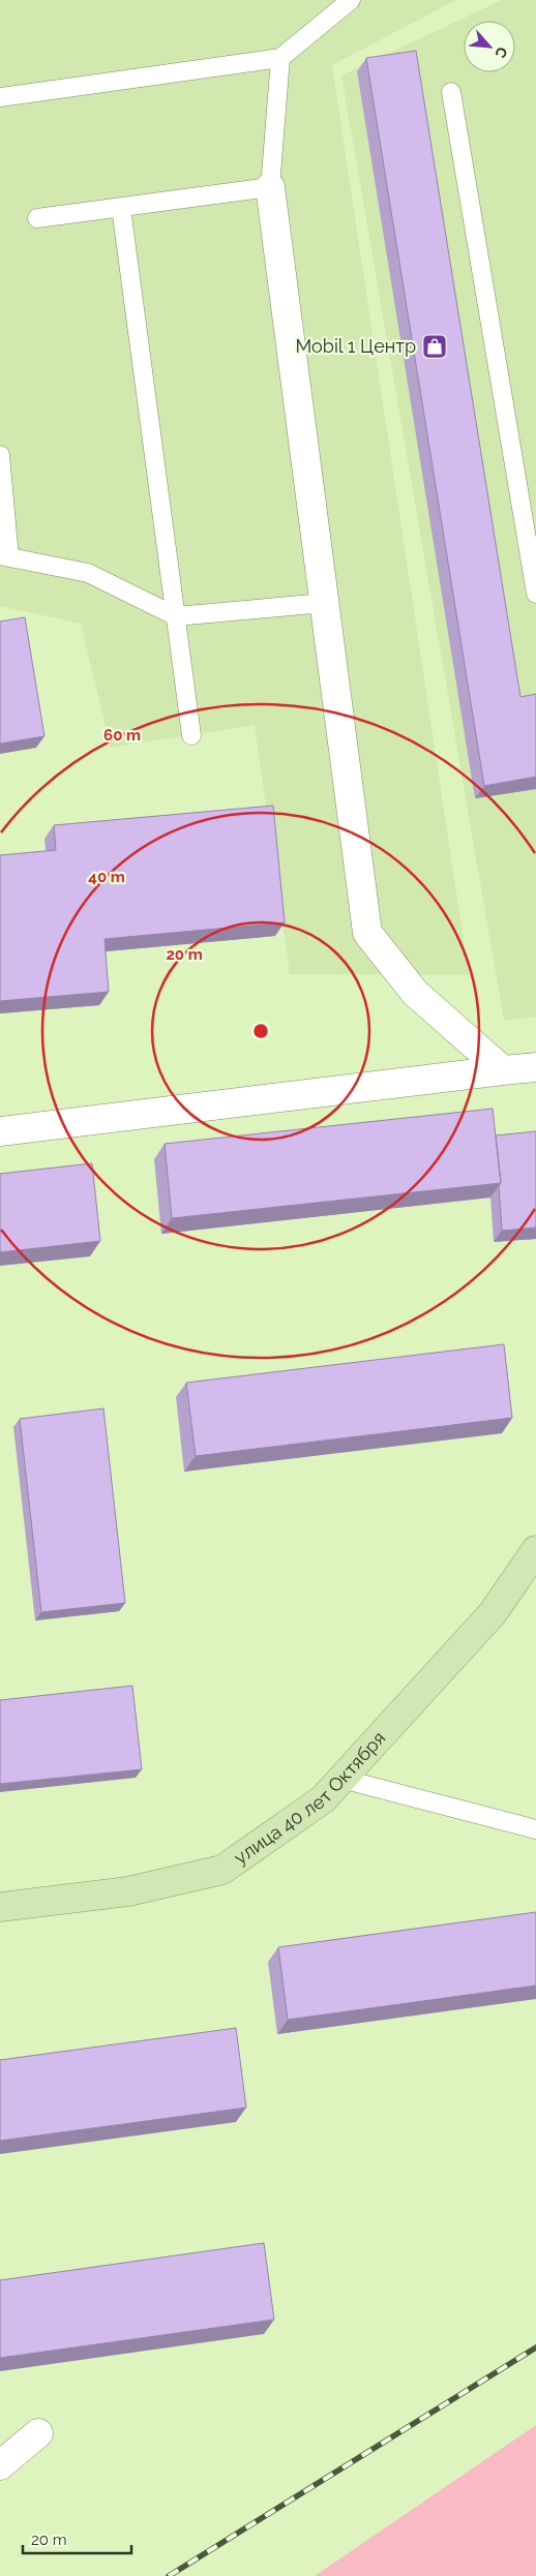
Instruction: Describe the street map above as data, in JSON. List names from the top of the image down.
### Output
{
  "streets": {
    "main road": ["улица 40 лет Октября"]
  },
  "places": {
    "shop": ["Mobil 1 Центр"]
  },
  "scale_bar": "20 m",
  "north": "bottom right",
  "rings": ["60 m", "40 m", "20 m"]
}
